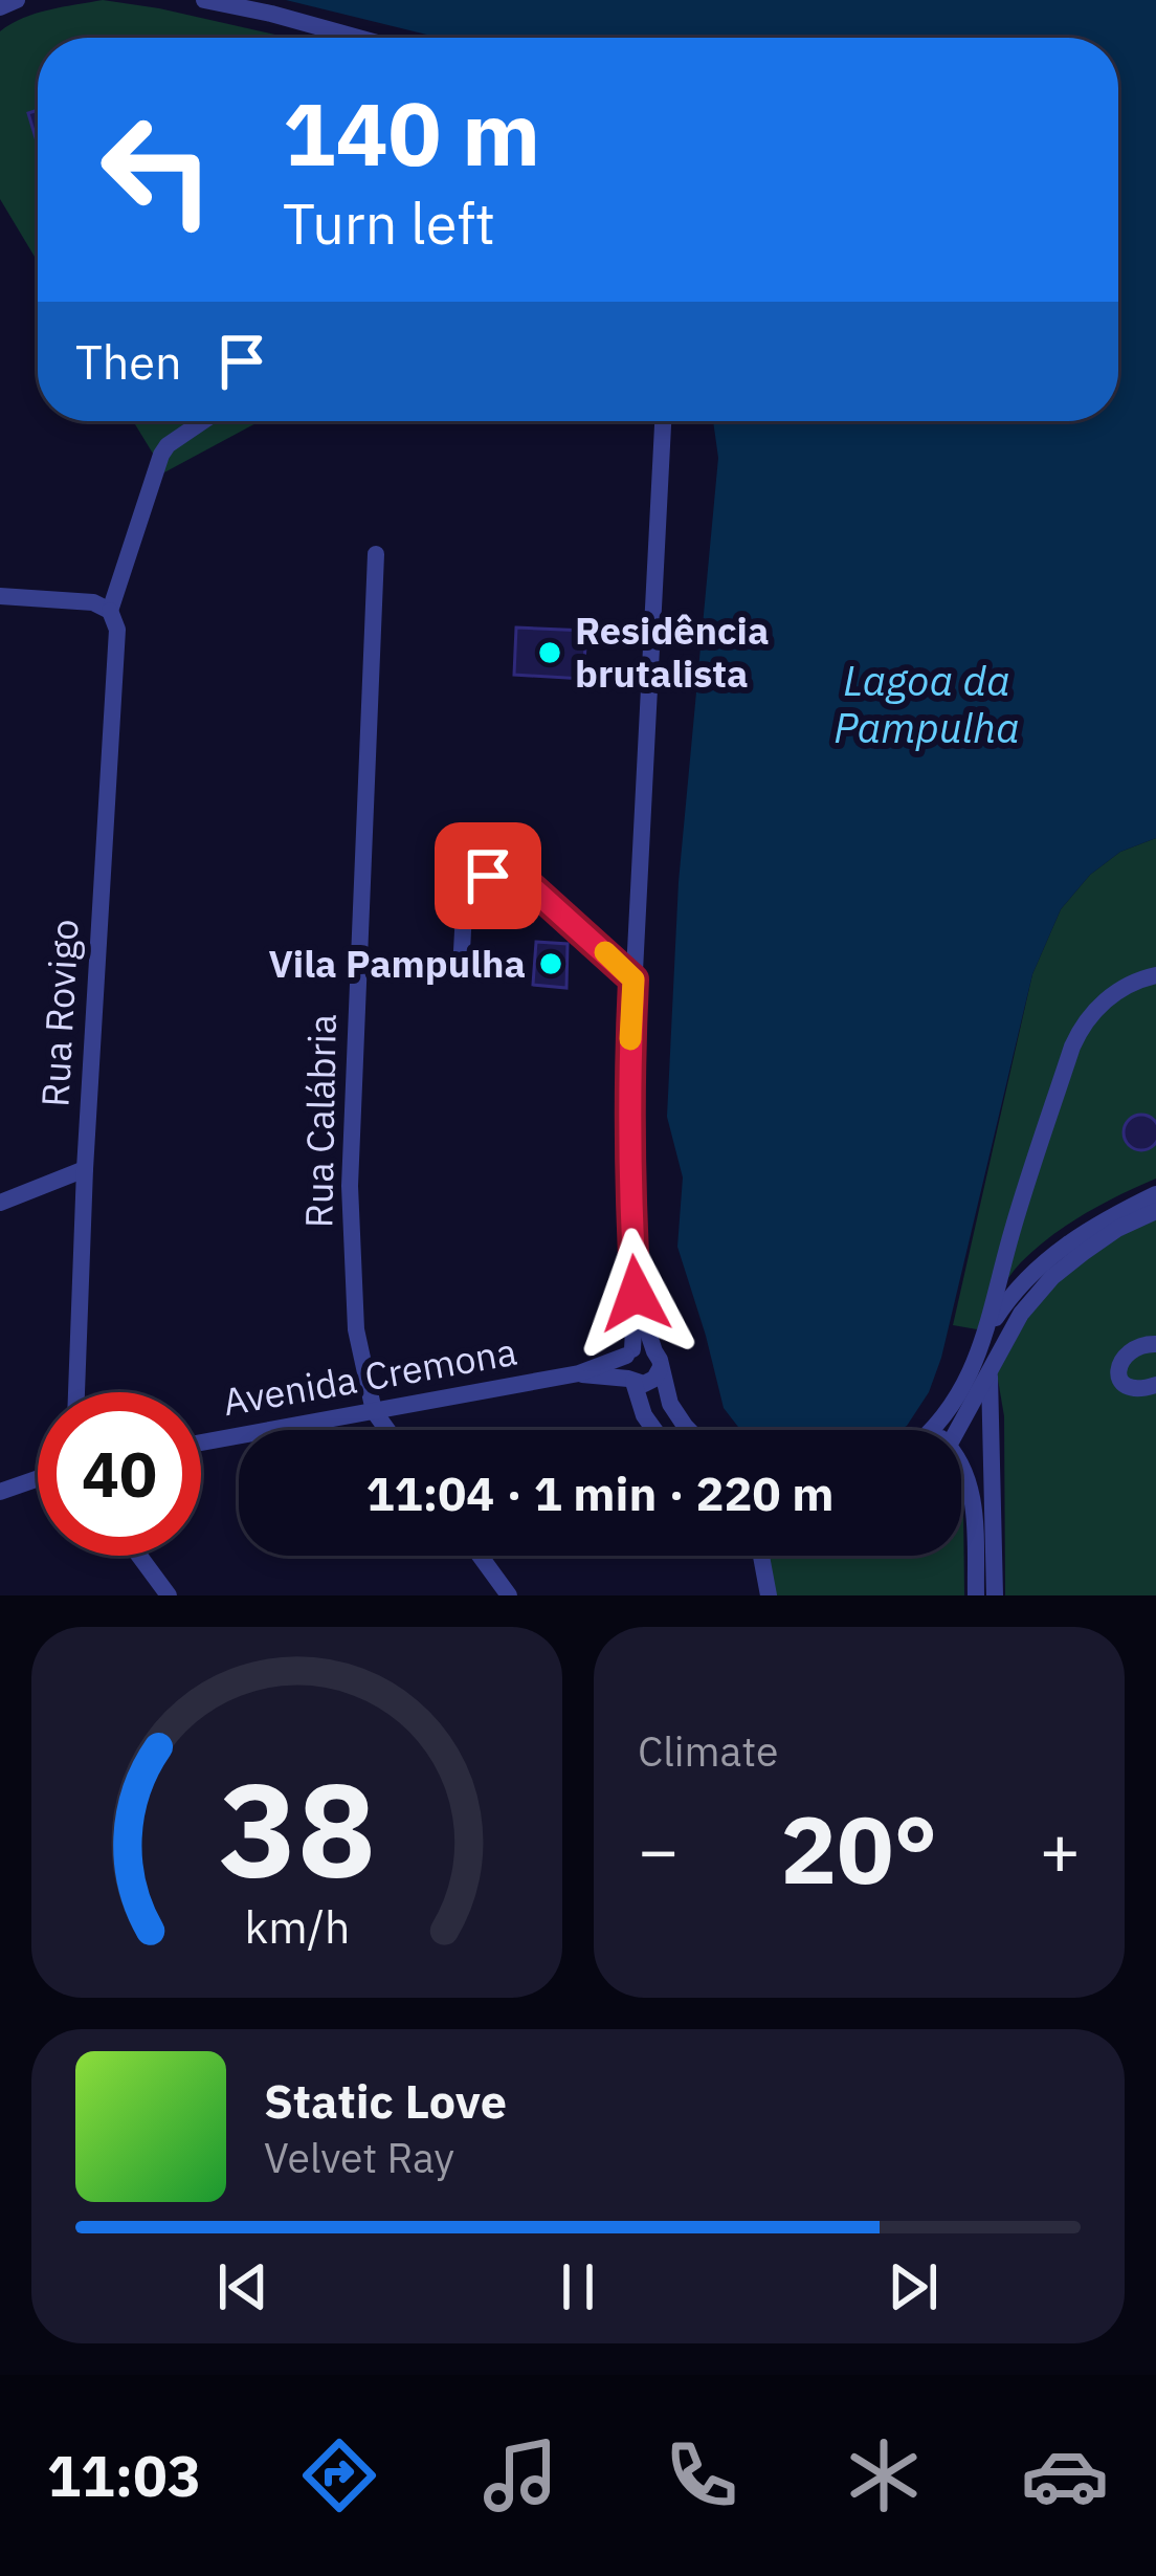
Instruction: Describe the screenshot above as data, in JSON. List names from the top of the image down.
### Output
{
  "streets": {
    "street": ["Rua Rovigo", "Rua Calábria", "Avenida Cremona"]
  },
  "crossings": [
    ["Rua Calábria", "Avenida Cremona"]
  ],
  "water": ["Lagoa da Pampulha"],
  "places": ["Residência brutalista", "Vila Pampulha"],
  "page": {
    "turn": ["140 m", "Turn left"],
    "then": "Then",
    "limit": "40",
    "trip": "11:04 · 1 min · 220 m",
    "tile": "Climate",
    "heat": ["−", "20°", "+"],
    "song": ["Static Love", "Velvet Ray"],
    "tabs": "11:03",
    "gauge": ["38", "km/h"]
  }
}
